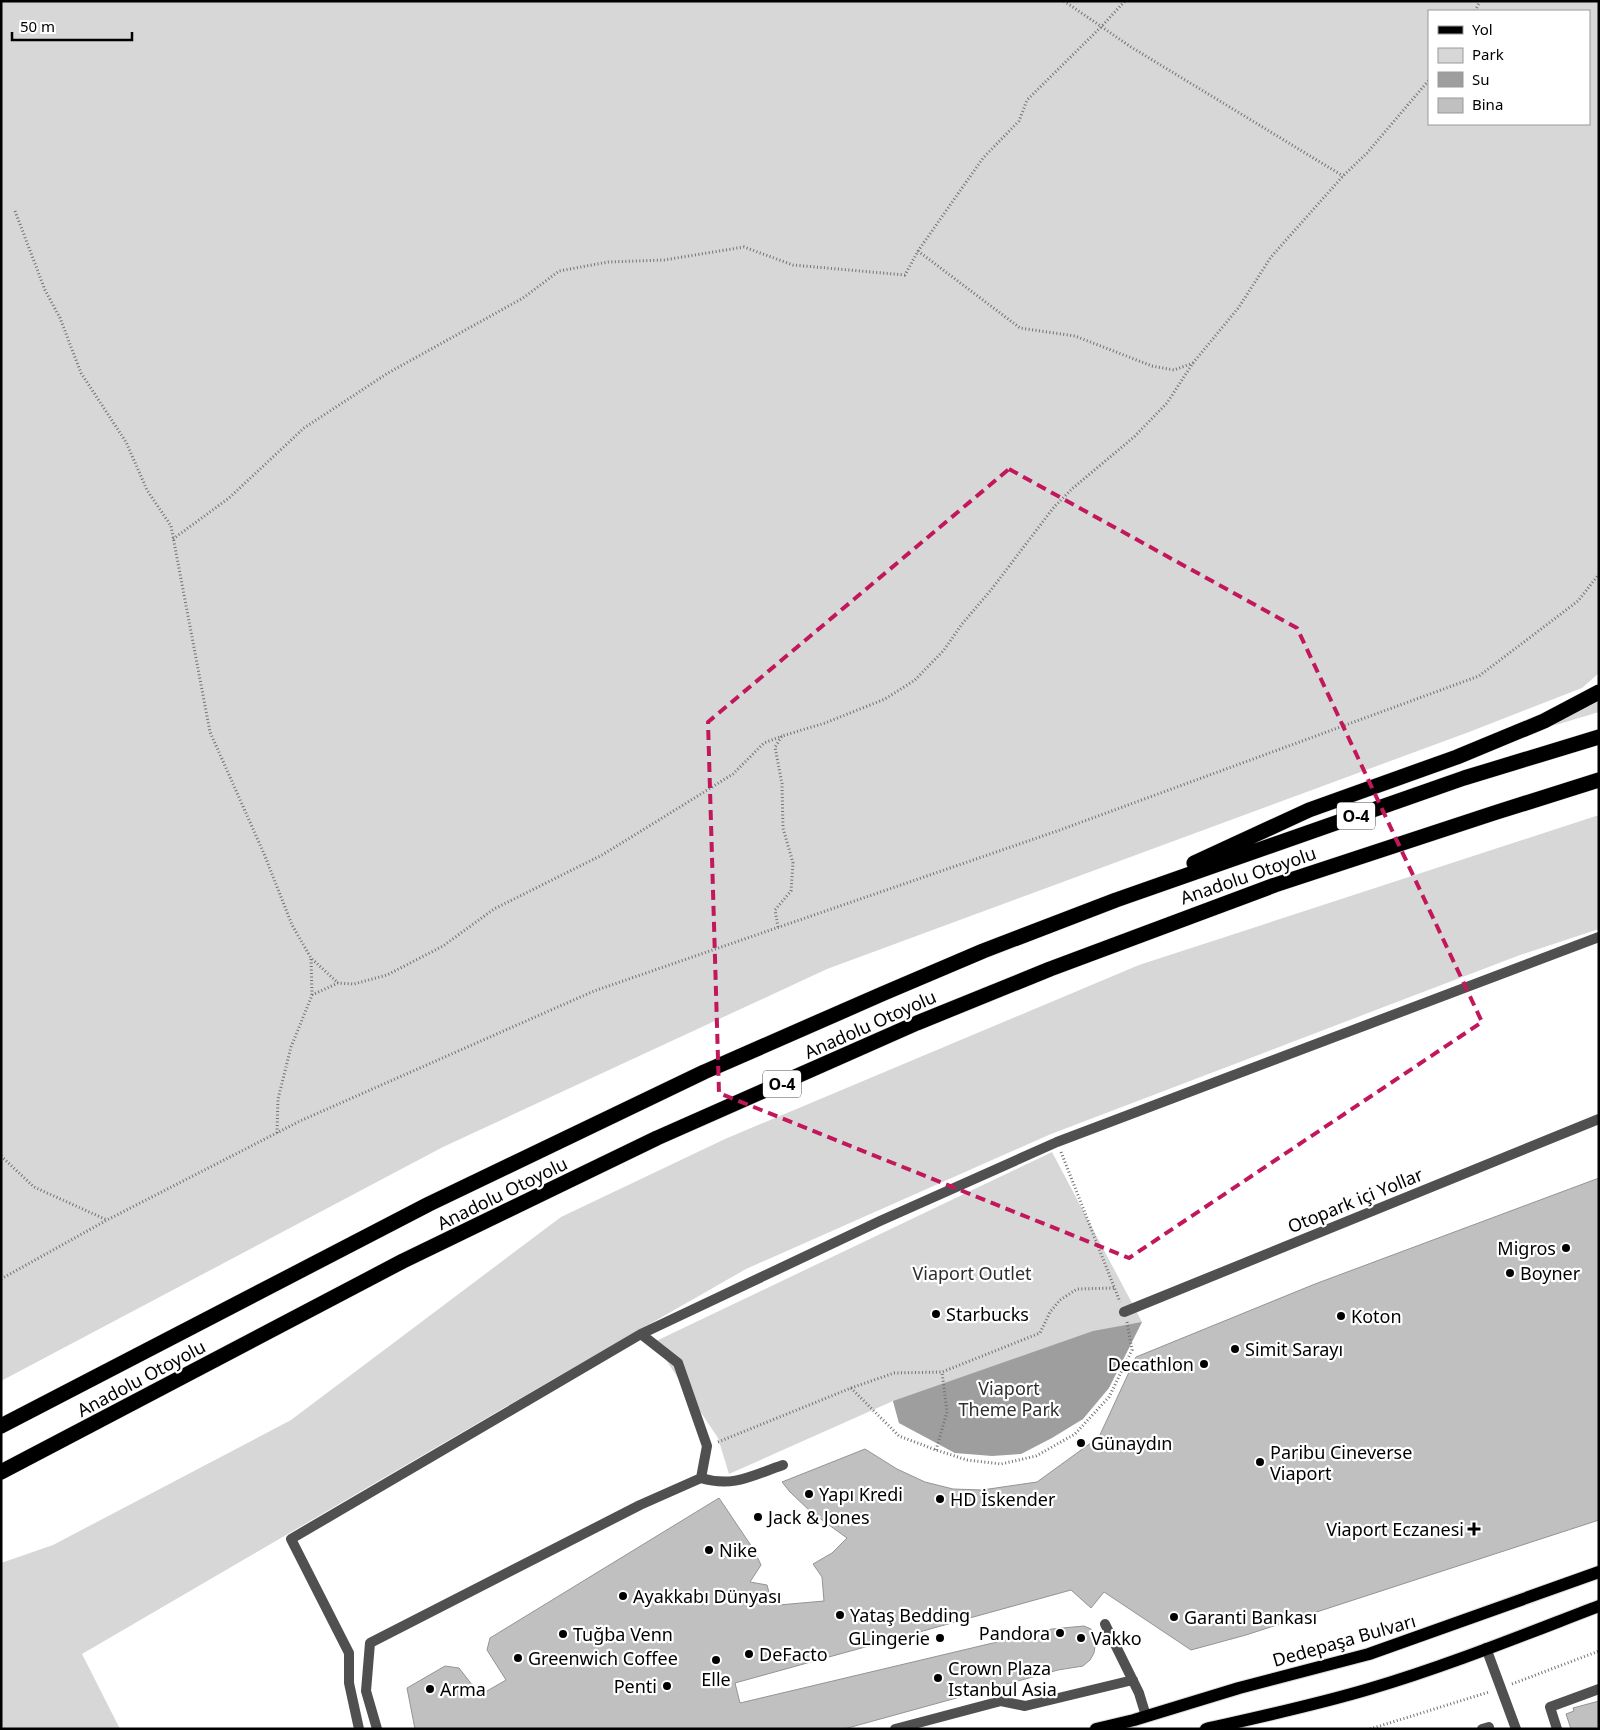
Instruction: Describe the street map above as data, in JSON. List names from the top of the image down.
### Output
{
  "streets": {
    "highway": ["O-4", "Anadolu Otoyolu"],
    "main road": ["Dedepaşa Bulvarı"],
    "lane": ["Otopark içi Yollar"]
  },
  "parks": ["Viaport Outlet", "Viaport Theme Park"],
  "places": {
    "other": [
      "Migros",
      "Boyner",
      "Starbucks",
      "Koton",
      "Simit Sarayı",
      "Decathlon",
      "Günaydın",
      "Paribu Cineverse Viaport",
      "Yapı Kredi",
      "HD İskender",
      "Jack & Jones",
      "Nike",
      "Ayakkabı Dünyası",
      "Yataş Bedding",
      "Garanti Bankası",
      "Pandora",
      "Tuğba Venn",
      "GLingerie",
      "Vakko",
      "DeFacto",
      "Greenwich Coffee",
      "Elle",
      "Crown Plaza Istanbul Asia",
      "Penti",
      "Arma"
    ],
    "health": ["Viaport Eczanesi"]
  },
  "legend": [
    "Yol",
    "Park",
    "Su",
    "Bina"
  ],
  "scale_bar": "50 m"
}
